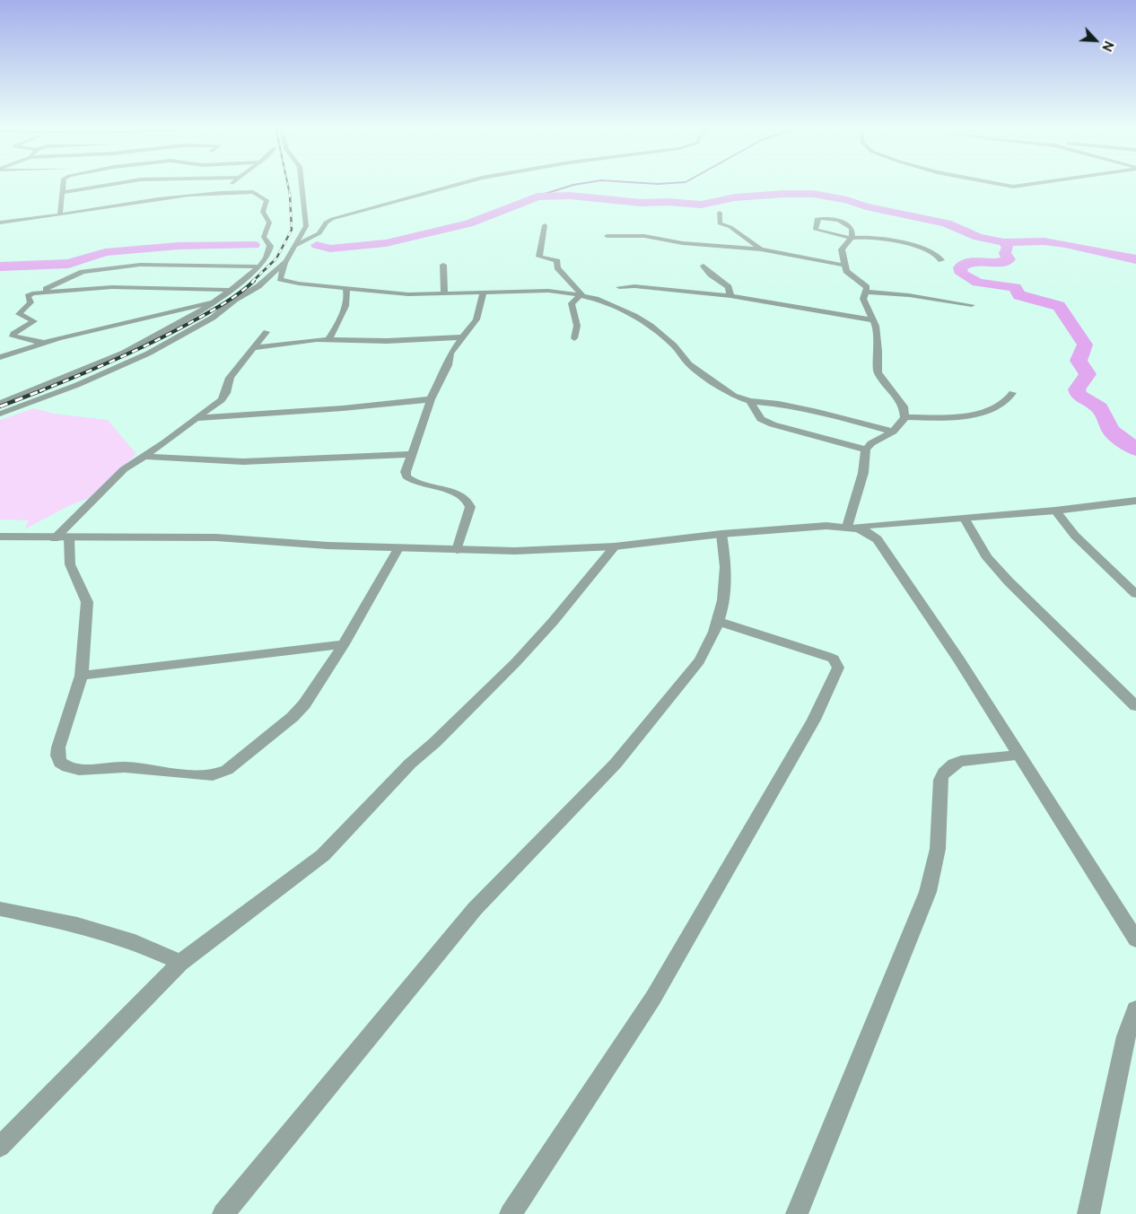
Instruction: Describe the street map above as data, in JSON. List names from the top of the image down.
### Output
{
  "north": "bottom right"
}
